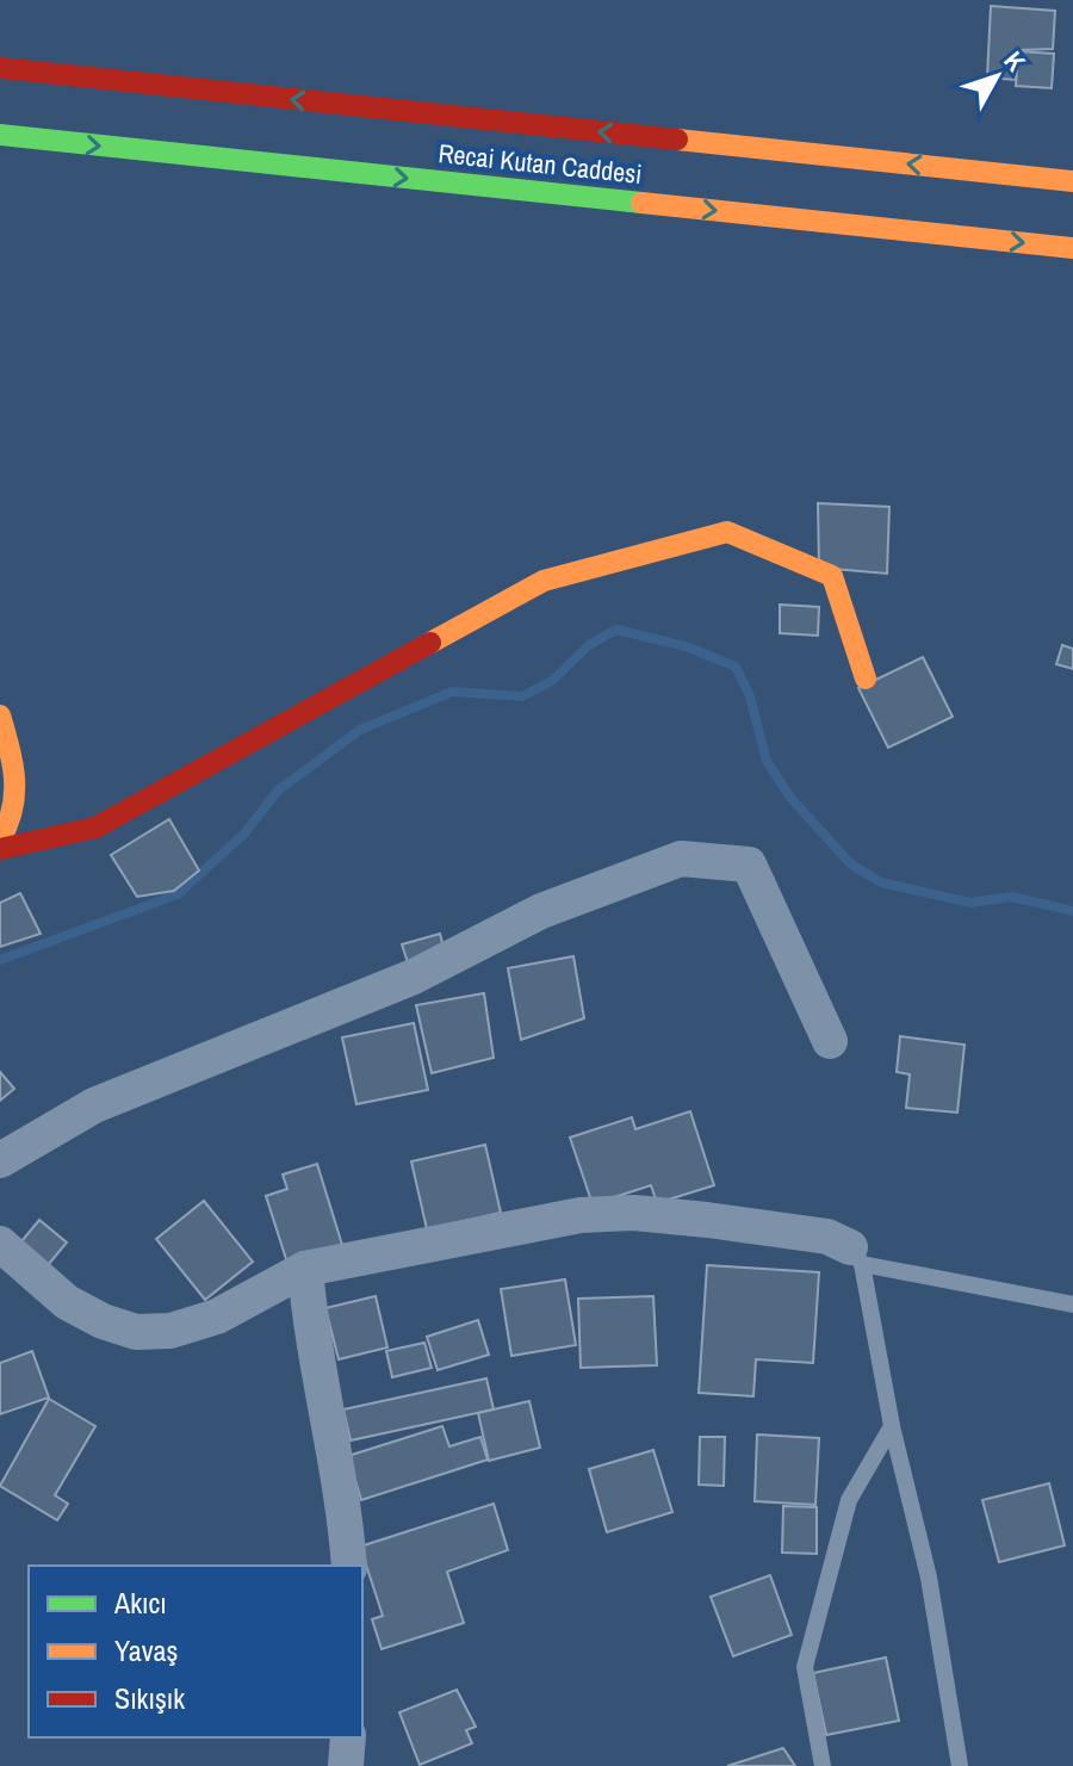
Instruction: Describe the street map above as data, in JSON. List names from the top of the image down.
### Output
{
  "streets": {
    "main road": ["Recai Kutan Caddesi"]
  },
  "legend": ["Akıcı", "Yavaş", "Sıkışık"],
  "north": "top right"
}
